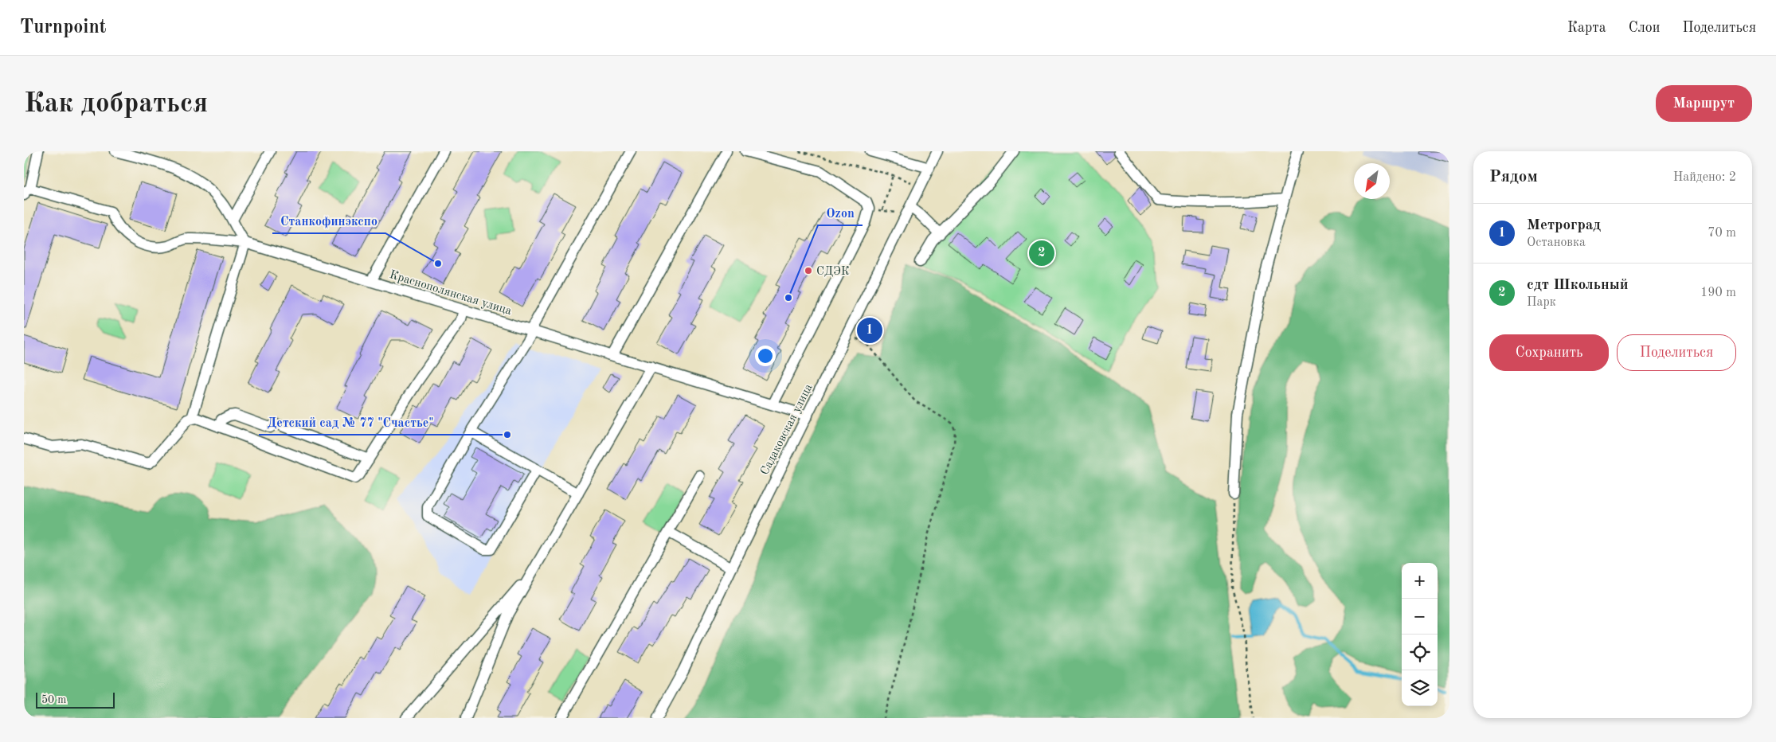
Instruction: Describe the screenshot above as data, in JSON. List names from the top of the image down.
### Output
{
  "streets": {
    "street": ["Краснополянская улица", "Садаковская улица"]
  },
  "crossings": [
    ["Краснополянская улица", "Садаковская улица"]
  ],
  "places": [
    "Станкофинэкспо",
    "СДЭК",
    "Ozon",
    "Детский сад № 77 \"Счастье\""
  ],
  "scale_bar": "50 m",
  "north": "bottom left",
  "page": {
    "header": "Turnpoint",
    "nav": ["Карта", "Слои", "Поделиться"],
    "buttons": [
      "Маршрут",
      ["Сохранить", "Поделиться"]
    ],
    "title": "Как добраться",
    "heading": ["Рядом", "Найдено: 2"],
    "list": [
      {
        "mark": "1",
        "name": "Метроград",
        "note": "Остановка",
        "value": "70 m"
      },
      {
        "mark": "2",
        "name": "сдт Школьный",
        "note": "Парк",
        "value": "190 m"
      }
    ],
    "pins": ["2", "1"],
    "map_buttons": ["+", "−"],
    "scale": "50 m"
  }
}
